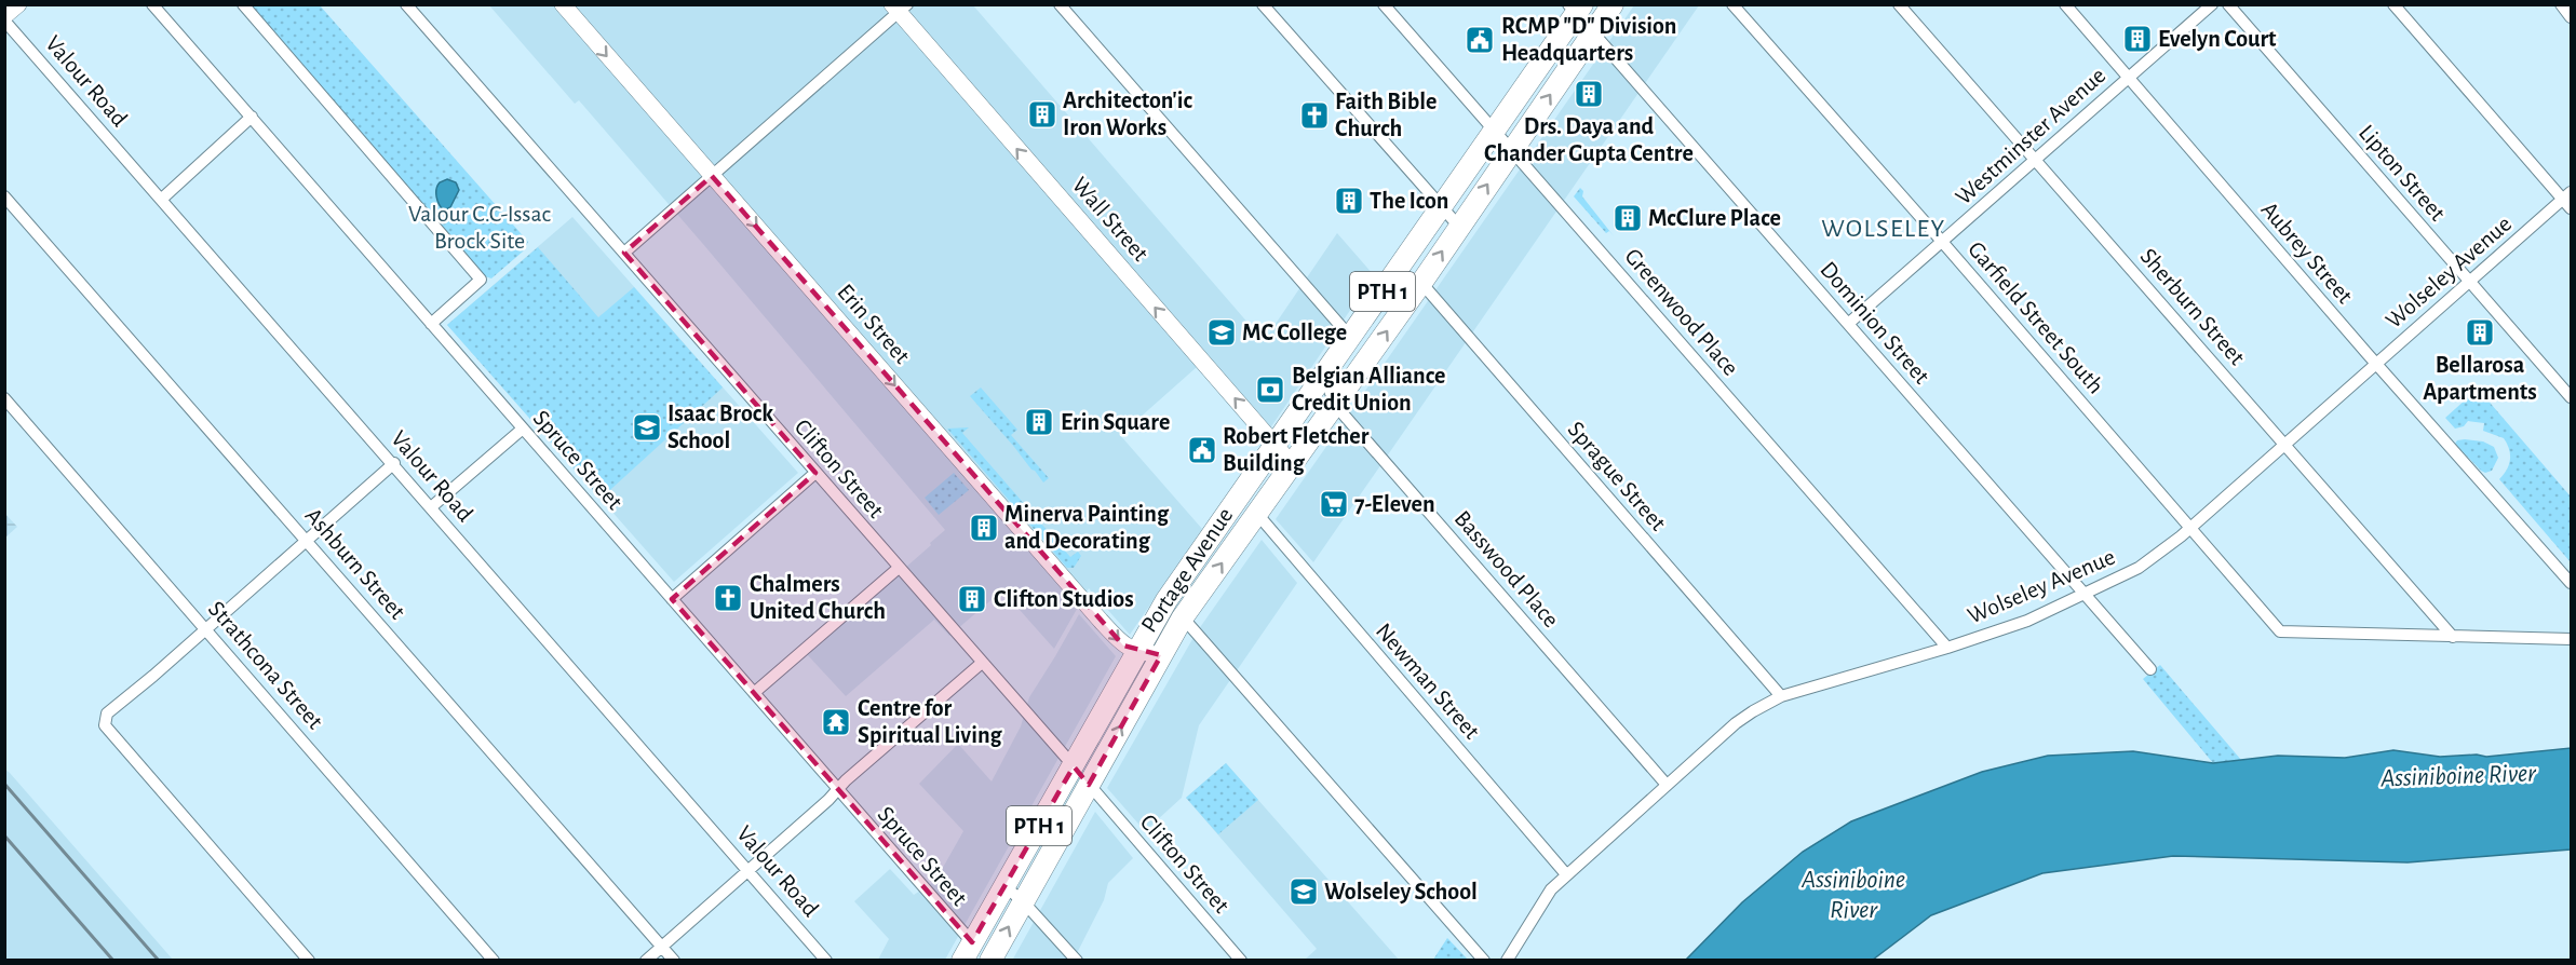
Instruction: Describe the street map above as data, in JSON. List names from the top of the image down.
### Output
{
  "streets": {
    "highway": ["PTH 1", "Portage Avenue"],
    "main road": ["Wall Street", "Erin Street"],
    "street": [
      "Valour Road",
      "Westminster Avenue",
      "Lipton Street",
      "Aubrey Street",
      "Wolseley Avenue",
      "Sherburn Street",
      "Greenwood Place",
      "Garfield Street South",
      "Dominion Street",
      "Spruce Street",
      "Clifton Street",
      "Sprague Street",
      "Ashburn Street",
      "Basswood Place",
      "Strathcona Street",
      "Newman Street"
    ]
  },
  "crossings": [
    ["Westminster Avenue", "Aubrey Street"],
    ["Westminster Avenue", "Sherburn Street"],
    ["Westminster Avenue", "Garfield Street South"],
    ["Westminster Avenue", "Dominion Street"],
    ["Lipton Street", "Wolseley Avenue"],
    ["Wall Street", "Portage Avenue"],
    ["Aubrey Street", "Wolseley Avenue"],
    ["Wolseley Avenue", "Sherburn Street"],
    ["Wolseley Avenue", "Greenwood Place"],
    ["Wolseley Avenue", "Garfield Street South"],
    ["Wolseley Avenue", "Dominion Street"],
    ["Wolseley Avenue", "Sprague Street"],
    ["Wolseley Avenue", "Basswood Place"],
    ["Wolseley Avenue", "Newman Street"],
    ["Sherburn Street", "Garfield Street South"],
    ["Greenwood Place", "Portage Avenue"],
    ["Dominion Street", "Portage Avenue"],
    ["Erin Street", "Portage Avenue"],
    ["Spruce Street", "Portage Avenue"],
    ["Clifton Street", "Portage Avenue"],
    ["Sprague Street", "Portage Avenue"],
    ["Basswood Place", "Portage Avenue"],
    ["Portage Avenue", "Newman Street"]
  ],
  "one_way": ["Wall Street", "Erin Street"],
  "districts": ["WOLSELEY"],
  "water": ["Assiniboine River"],
  "parks": ["Valour C.C-Issac Brock Site"],
  "places": {
    "building": [
      "Evelyn Court",
      "Drs. Daya and Chander Gupta Centre",
      "Architecton'ic Iron Works",
      "The Icon",
      "McClure Place",
      "Bellarosa Apartments",
      "Erin Square",
      "Minerva Painting and Decorating",
      "Clifton Studios"
    ],
    "public building": ["RCMP \"D\" Division Headquarters", "Robert Fletcher Building"],
    "church": ["Faith Bible Church", "Chalmers United Church"],
    "school or university": ["MC College", "Isaac Brock School", "Wolseley School"],
    "bank": ["Belgian Alliance Credit Union"],
    "supermarket": ["7-Eleven"],
    "temple": ["Centre for Spiritual Living"]
  }
}
